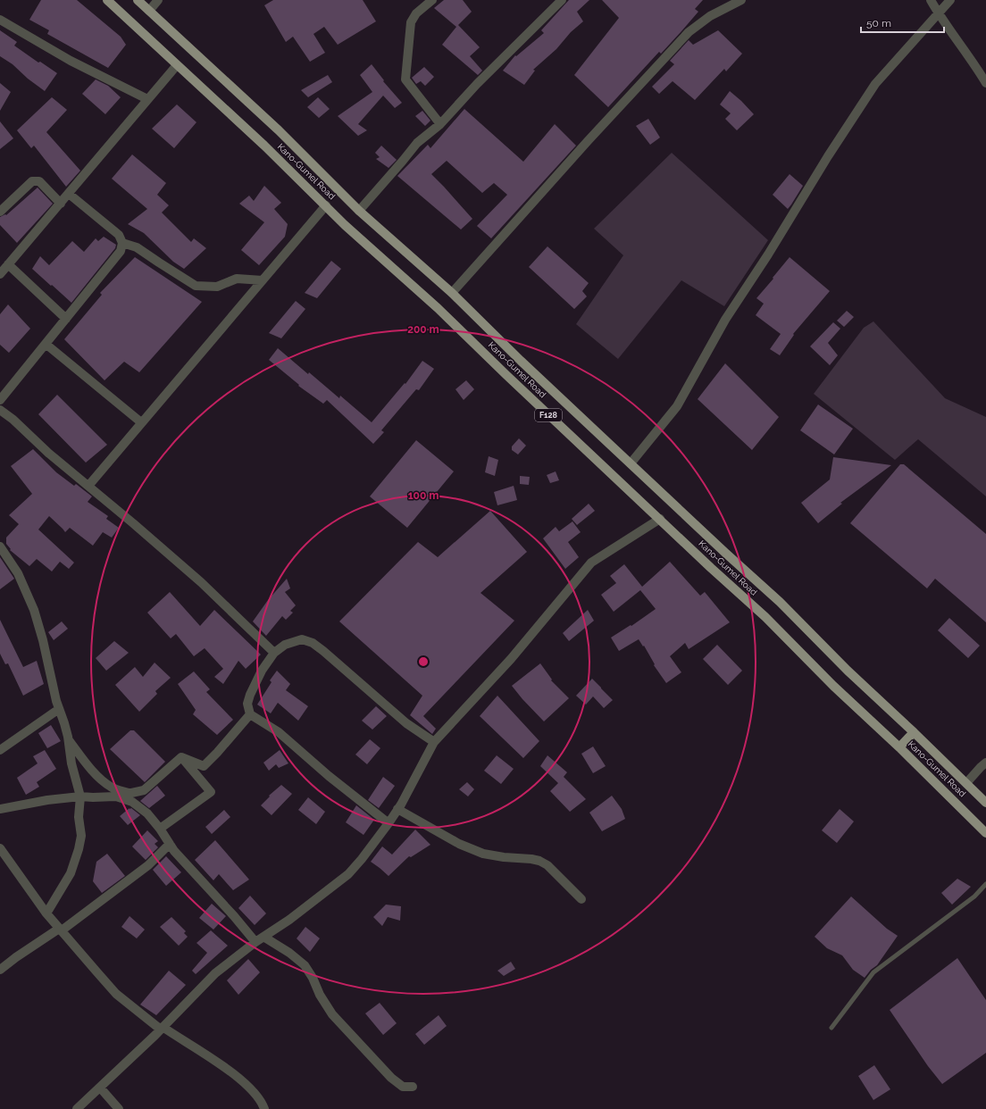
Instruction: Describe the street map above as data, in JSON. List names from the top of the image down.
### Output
{
  "streets": {
    "main road": ["Kano-Gumel Road", "F128"]
  },
  "scale_bar": "50 m",
  "rings": ["200 m", "100 m"]
}
